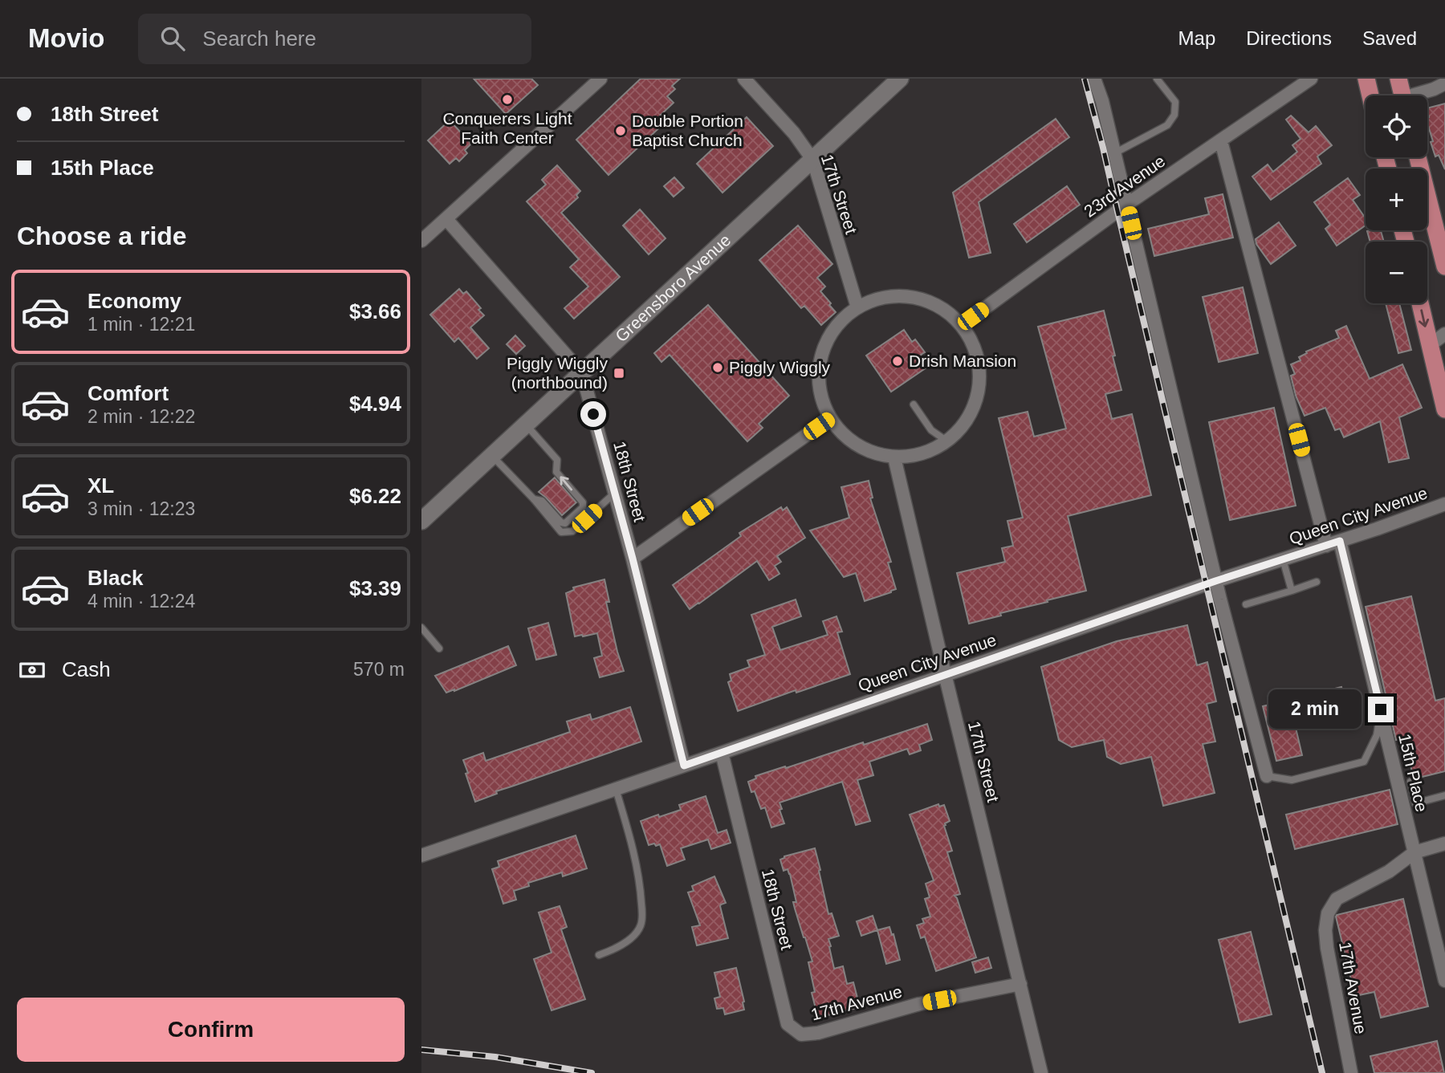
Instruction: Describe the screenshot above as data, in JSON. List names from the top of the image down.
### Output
{
  "streets": {
    "main road": ["Greensboro Avenue"],
    "street": [
      "23rd Avenue",
      "17th Street",
      "18th Street",
      "Queen City Avenue",
      "15th Place",
      "17th Avenue"
    ]
  },
  "crossings": [
    ["23rd Avenue", "17th Street"],
    ["17th Street", "Greensboro Avenue"],
    ["17th Street", "Queen City Avenue"],
    ["17th Street", "17th Avenue"],
    ["Greensboro Avenue", "18th Street"],
    ["18th Street", "Queen City Avenue"],
    ["18th Street", "17th Avenue"],
    ["Queen City Avenue", "15th Place"],
    ["15th Place", "17th Avenue"]
  ],
  "places": {
    "other": [
      "Conquerers Light Faith Center",
      "Double Portion Baptist Church",
      "Drish Mansion",
      "Piggly Wiggly"
    ],
    "transit": ["Piggly Wiggly (northbound)"]
  },
  "page": {
    "header": "Movio",
    "search": "Search here",
    "nav": ["Map", "Directions", "Saved"],
    "banner": ["18th Street", "15th Place"],
    "map_buttons": ["+", "−"],
    "heading": "Choose a ride",
    "list": [
      {
        "name": "Economy",
        "note": "1 min · 12:21",
        "value": "$3.66"
      },
      {
        "name": "Comfort",
        "note": "2 min · 12:22",
        "value": "$4.94"
      },
      {
        "name": "XL",
        "note": "3 min · 12:23",
        "value": "$6.22"
      },
      {
        "name": "Black",
        "note": "4 min · 12:24",
        "value": "$3.39"
      }
    ],
    "pay": ["Cash", "570 m"],
    "bubble": "2 min",
    "buttons": "Confirm"
  }
}
